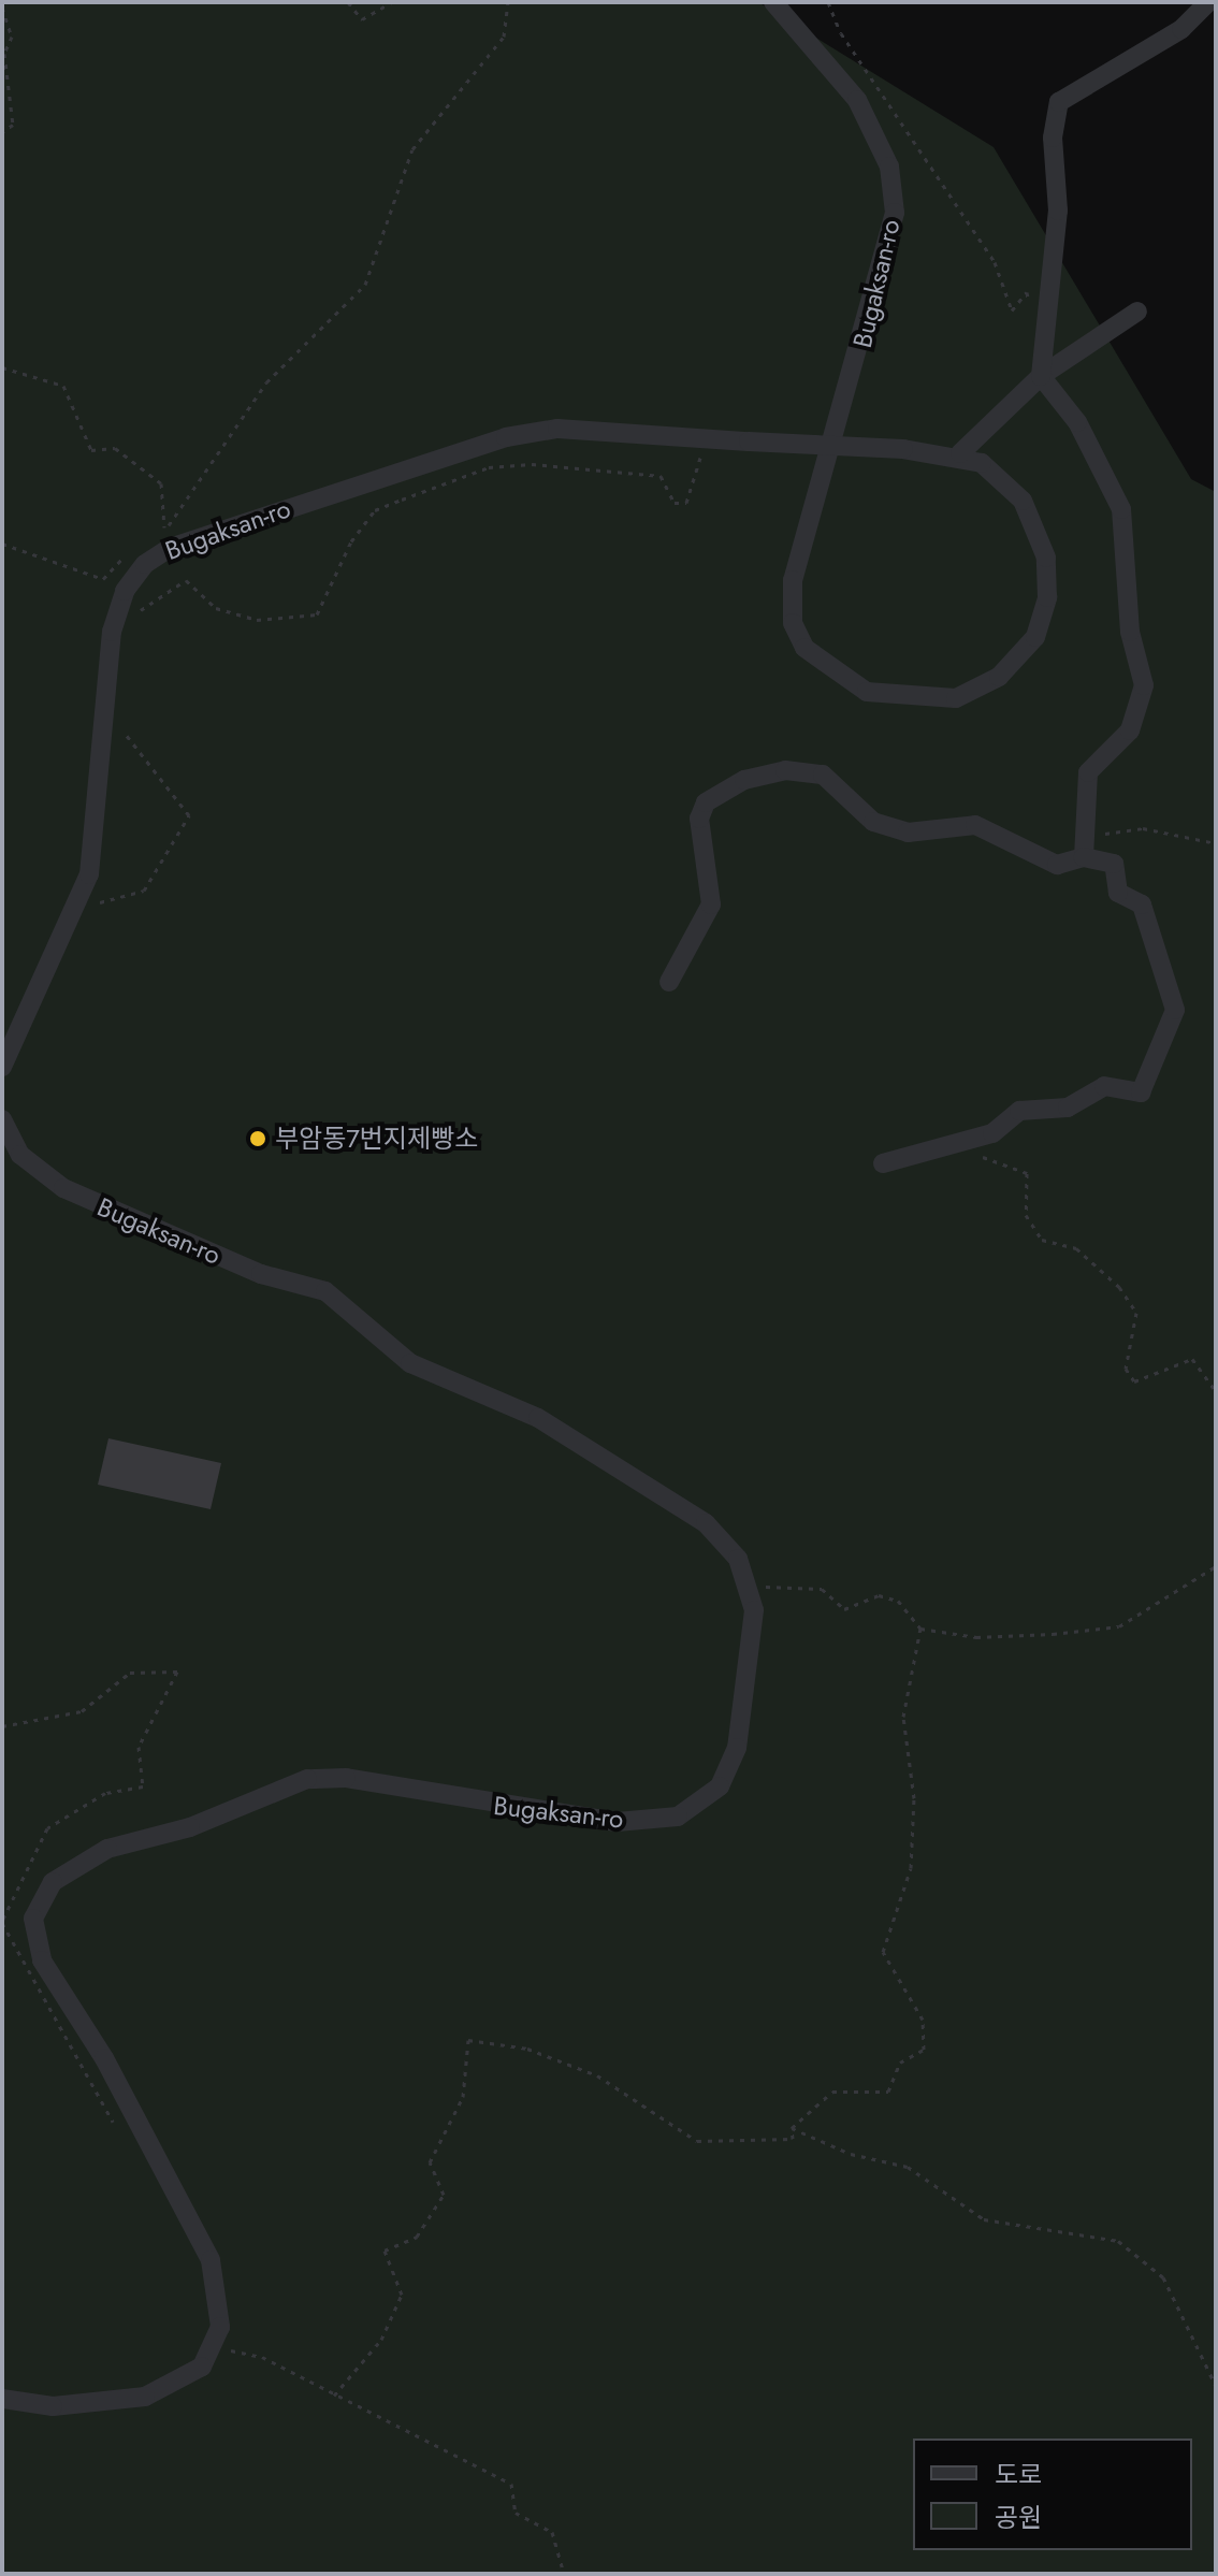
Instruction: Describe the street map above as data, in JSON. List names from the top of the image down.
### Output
{
  "streets": {
    "street": ["Bugaksan-ro"]
  },
  "places": ["부암동7번지제빵소"],
  "legend": ["도로", "공원"]
}
